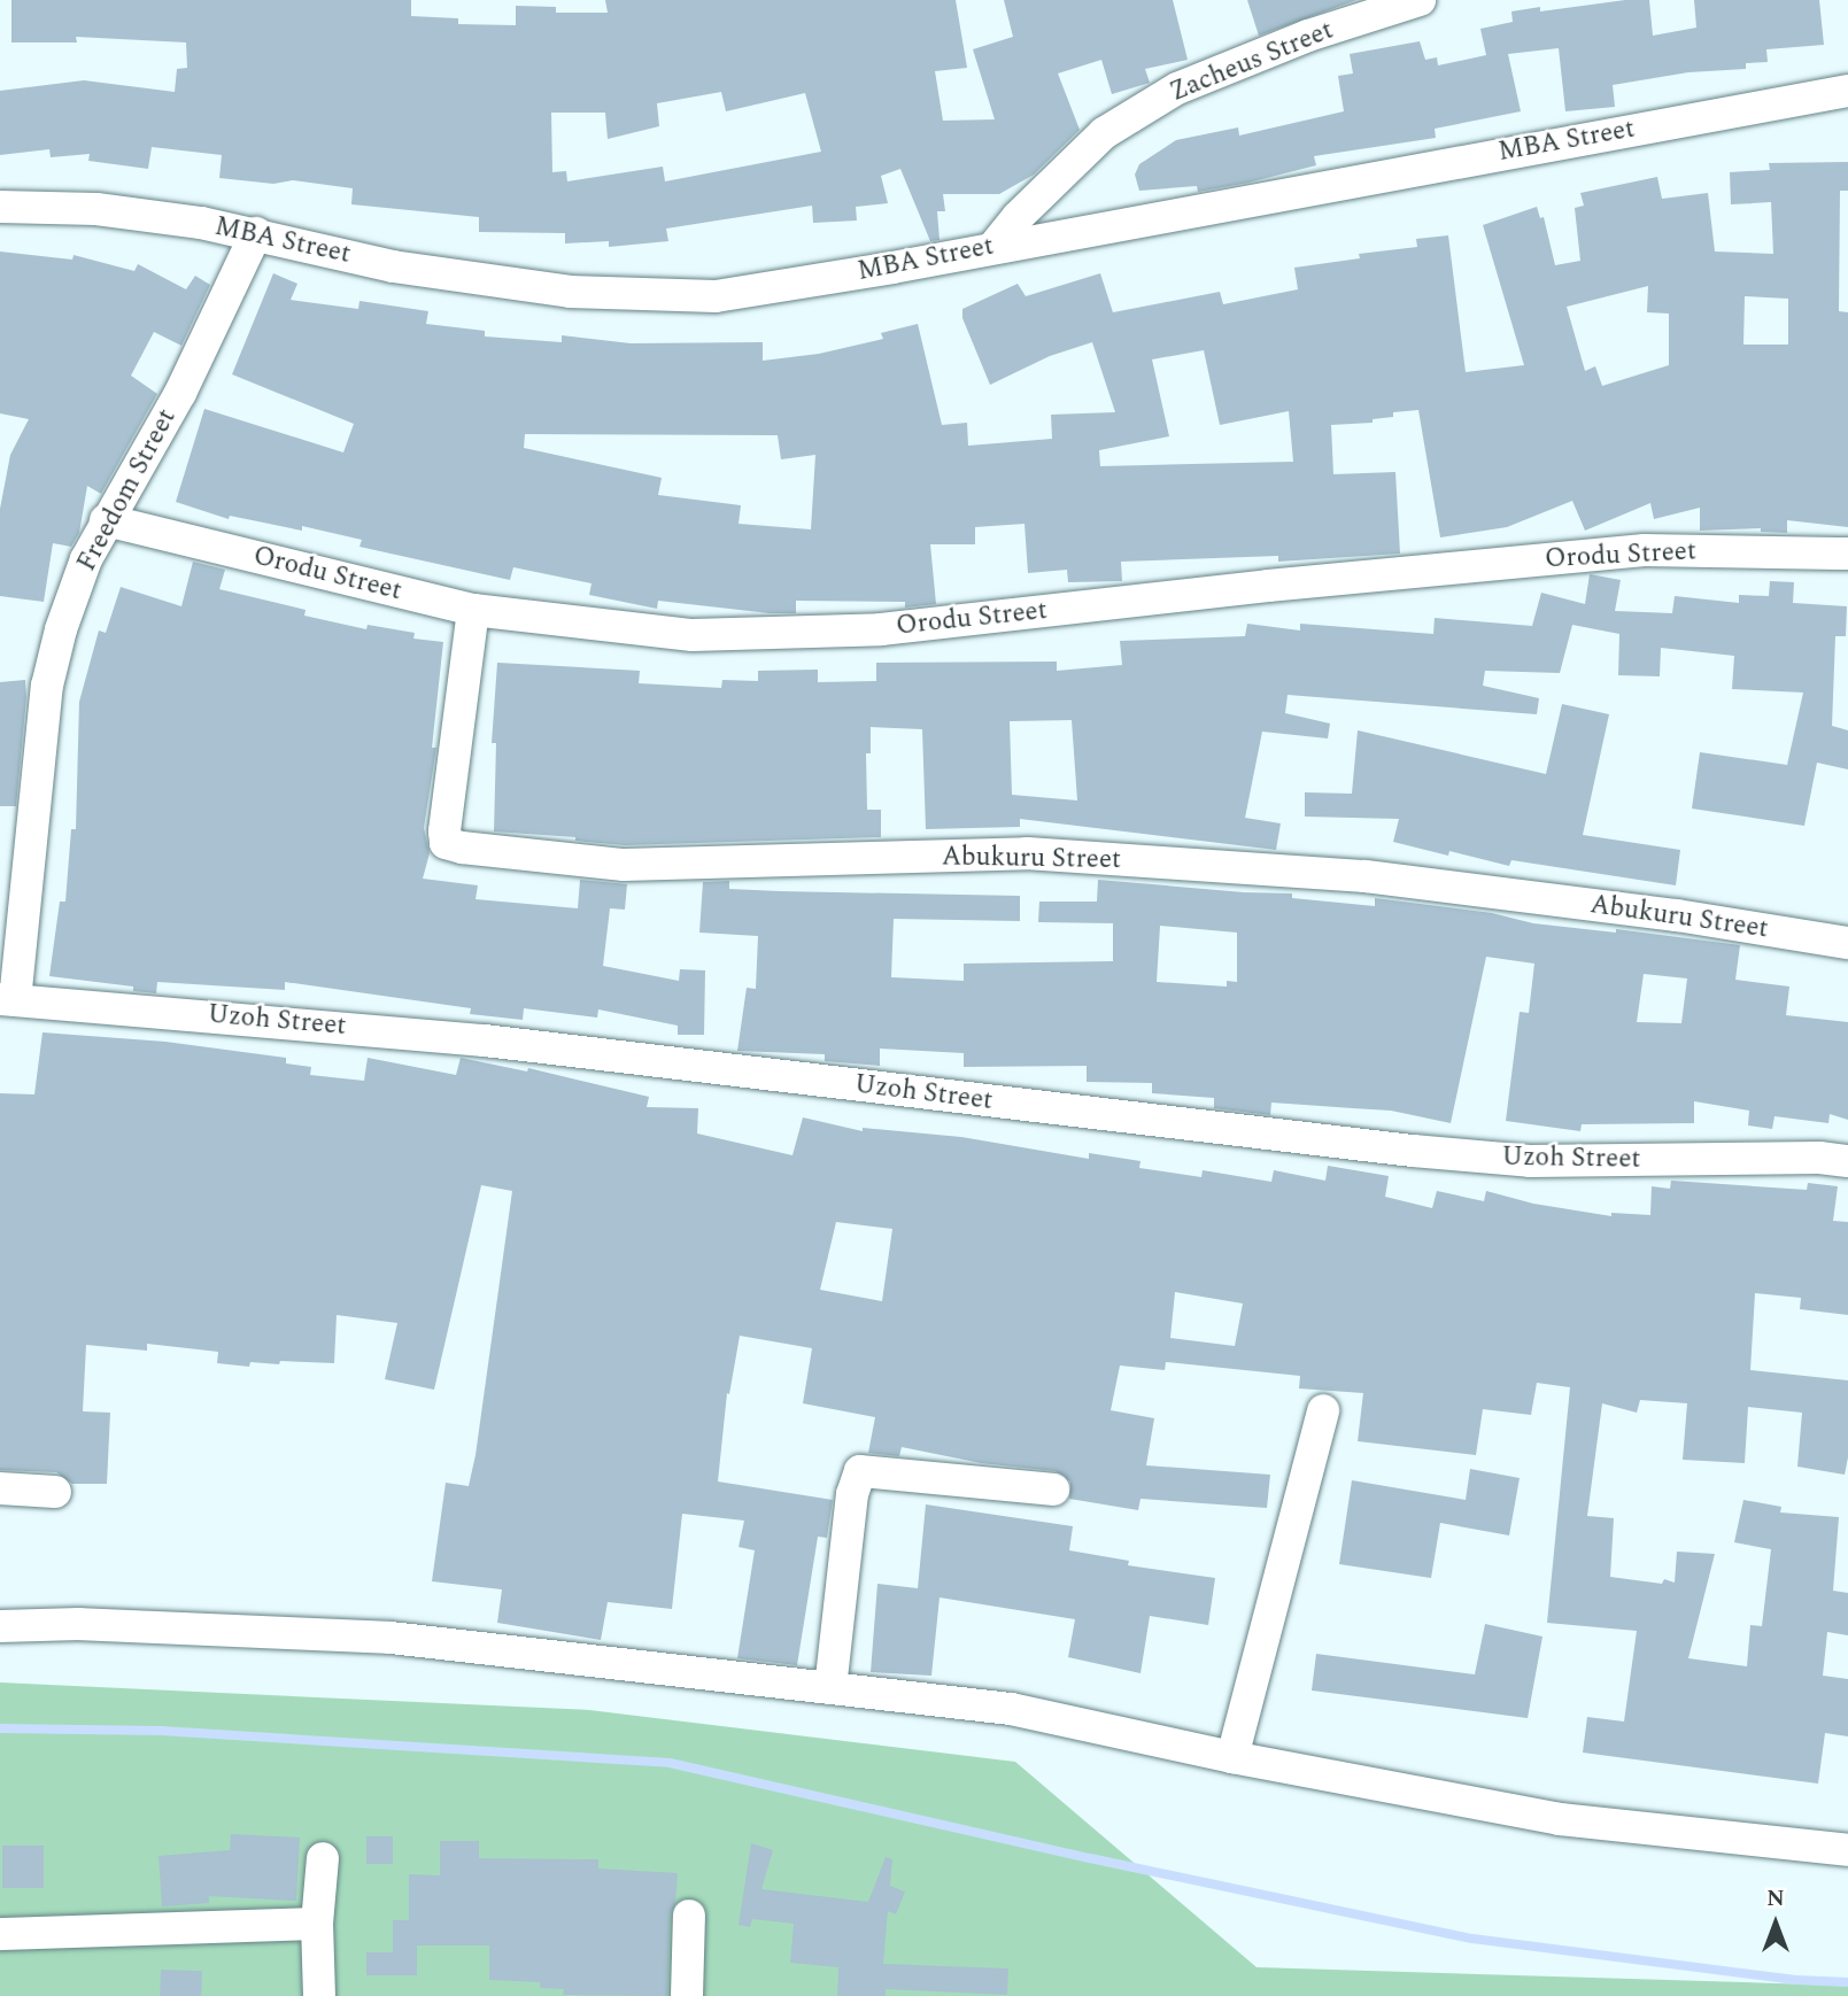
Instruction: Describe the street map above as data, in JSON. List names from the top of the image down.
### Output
{
  "streets": {
    "street": [
      "Zacheus Street",
      "MBA Street",
      "Freedom Street",
      "Orodu Street",
      "Abukuru Street",
      "Uzoh Street"
    ]
  },
  "crossings": [
    ["Zacheus Street", "MBA Street"],
    ["MBA Street", "Freedom Street"],
    ["Freedom Street", "Orodu Street"],
    ["Freedom Street", "Uzoh Street"],
    ["Orodu Street", "Abukuru Street"]
  ],
  "north": "top"
}
